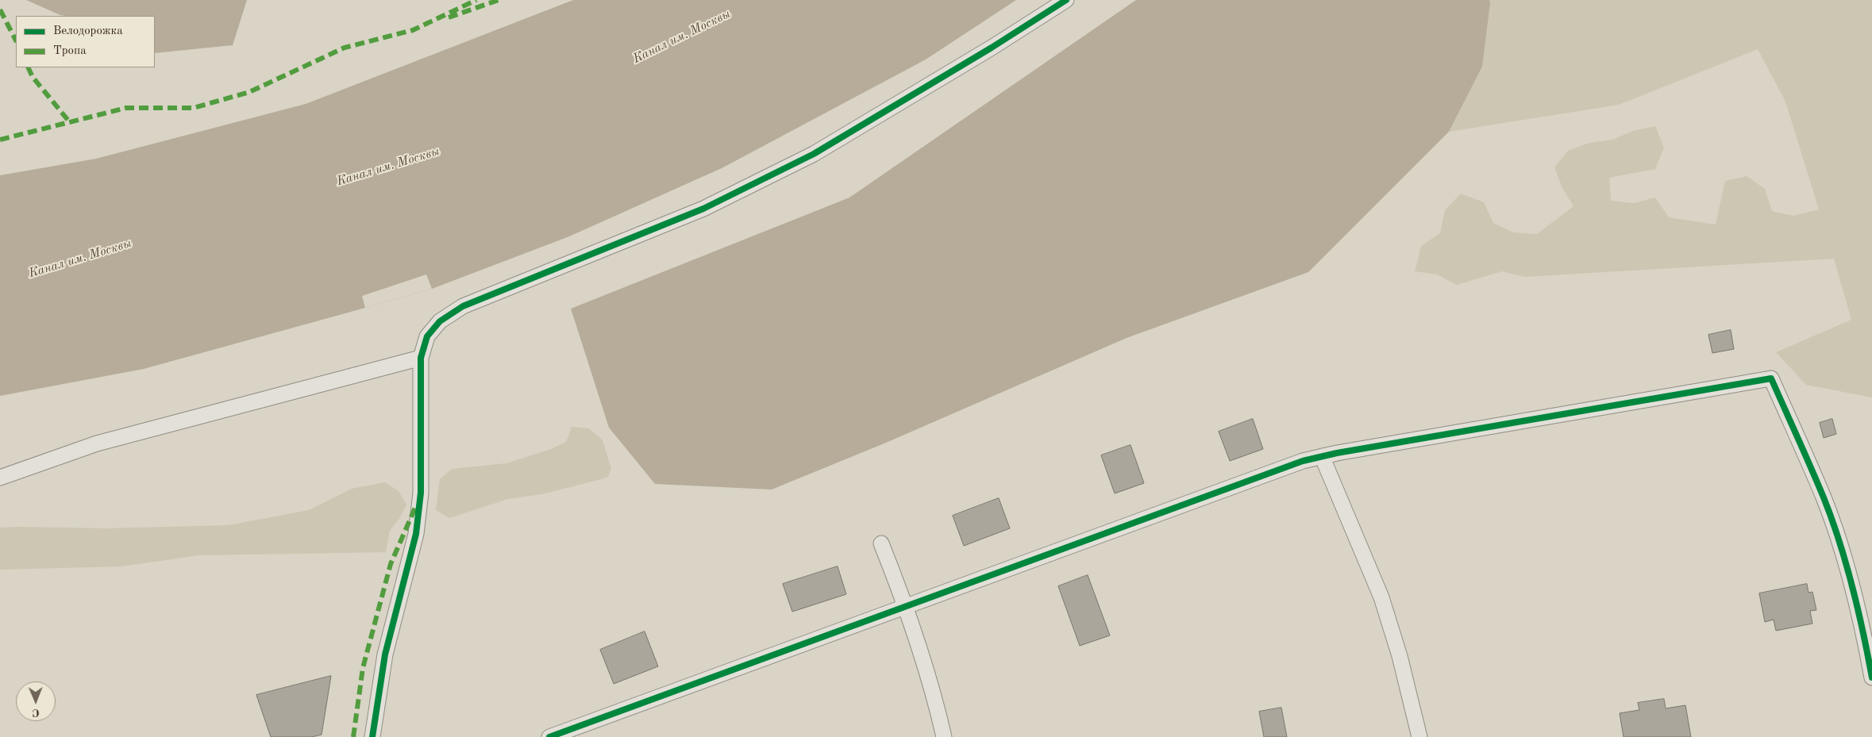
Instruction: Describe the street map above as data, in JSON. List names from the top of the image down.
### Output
{
  "water": ["Канал им. Москвы"],
  "legend": ["Велодорожка", "Тропа"],
  "north": "bottom"
}
